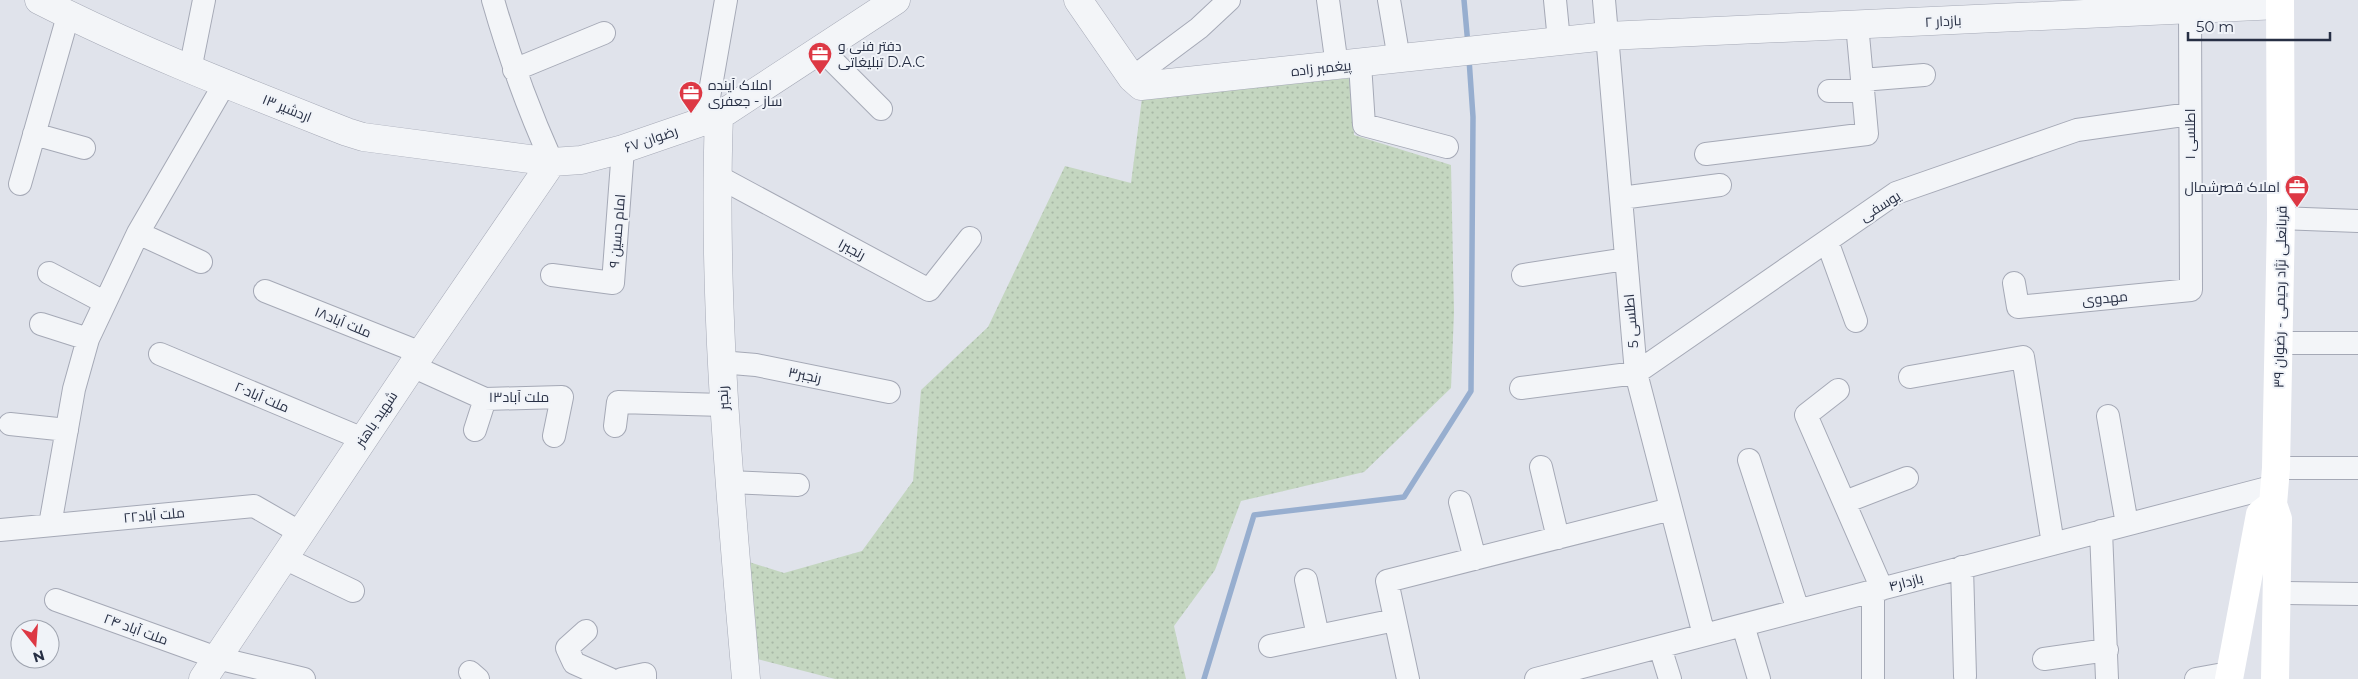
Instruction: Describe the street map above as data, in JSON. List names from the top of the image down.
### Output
{
  "streets": {
    "main road": ["قربانعلی نژاد رحیمی - رضوان ۳۹"],
    "street": [
      "بازدار ۲",
      "پیغمبر زاده",
      "اردشیر ۱۳",
      "اطلسی ۱",
      "رضوان ۶۷",
      "یوسفی",
      "امام حسین ۹",
      "رنجبر۱",
      "مهدوی",
      "اطلسی 5",
      "ملت آباد۱۸",
      "رنجبر۳",
      "ملت آباد۲۰",
      "ملت آباد۱۳",
      "رنجبر",
      "شهید باهنر",
      "ملت آباد۲۲",
      "بازدار۴",
      "ملت آباد ۲۴"
    ]
  },
  "crossings": [
    ["بازدار ۲", "پیغمبر زاده"],
    ["بازدار ۲", "اطلسی ۱"],
    ["بازدار ۲", "قربانعلی نژاد رحیمی - رضوان ۳۹"],
    ["بازدار ۲", "اطلسی 5"],
    ["پیغمبر زاده", "اطلسی 5"],
    ["اردشیر ۱۳", "رضوان ۶۷"],
    ["اردشیر ۱۳", "شهید باهنر"],
    ["اطلسی ۱", "یوسفی"],
    ["اطلسی ۱", "مهدوی"],
    ["رضوان ۶۷", "امام حسین ۹"],
    ["رضوان ۶۷", "رنجبر"],
    ["رضوان ۶۷", "شهید باهنر"],
    ["یوسفی", "اطلسی 5"],
    ["رنجبر۱", "رنجبر"],
    ["قربانعلی نژاد رحیمی - رضوان ۳۹", "بازدار۴"],
    ["اطلسی 5", "بازدار۴"],
    ["ملت آباد۱۸", "ملت آباد۱۳"],
    ["ملت آباد۱۸", "شهید باهنر"],
    ["رنجبر۳", "رنجبر"],
    ["ملت آباد۲۰", "شهید باهنر"],
    ["ملت آباد۱۳", "شهید باهنر"],
    ["شهید باهنر", "ملت آباد۲۲"],
    ["شهید باهنر", "ملت آباد ۲۴"]
  ],
  "places": {
    "office": ["دفتر فنی و تبلیغاتی D.A.C", "املاک آینده ساز - جعفری", "املاک قصرشمال"]
  },
  "scale_bar": "50 m",
  "north": "bottom"
}
